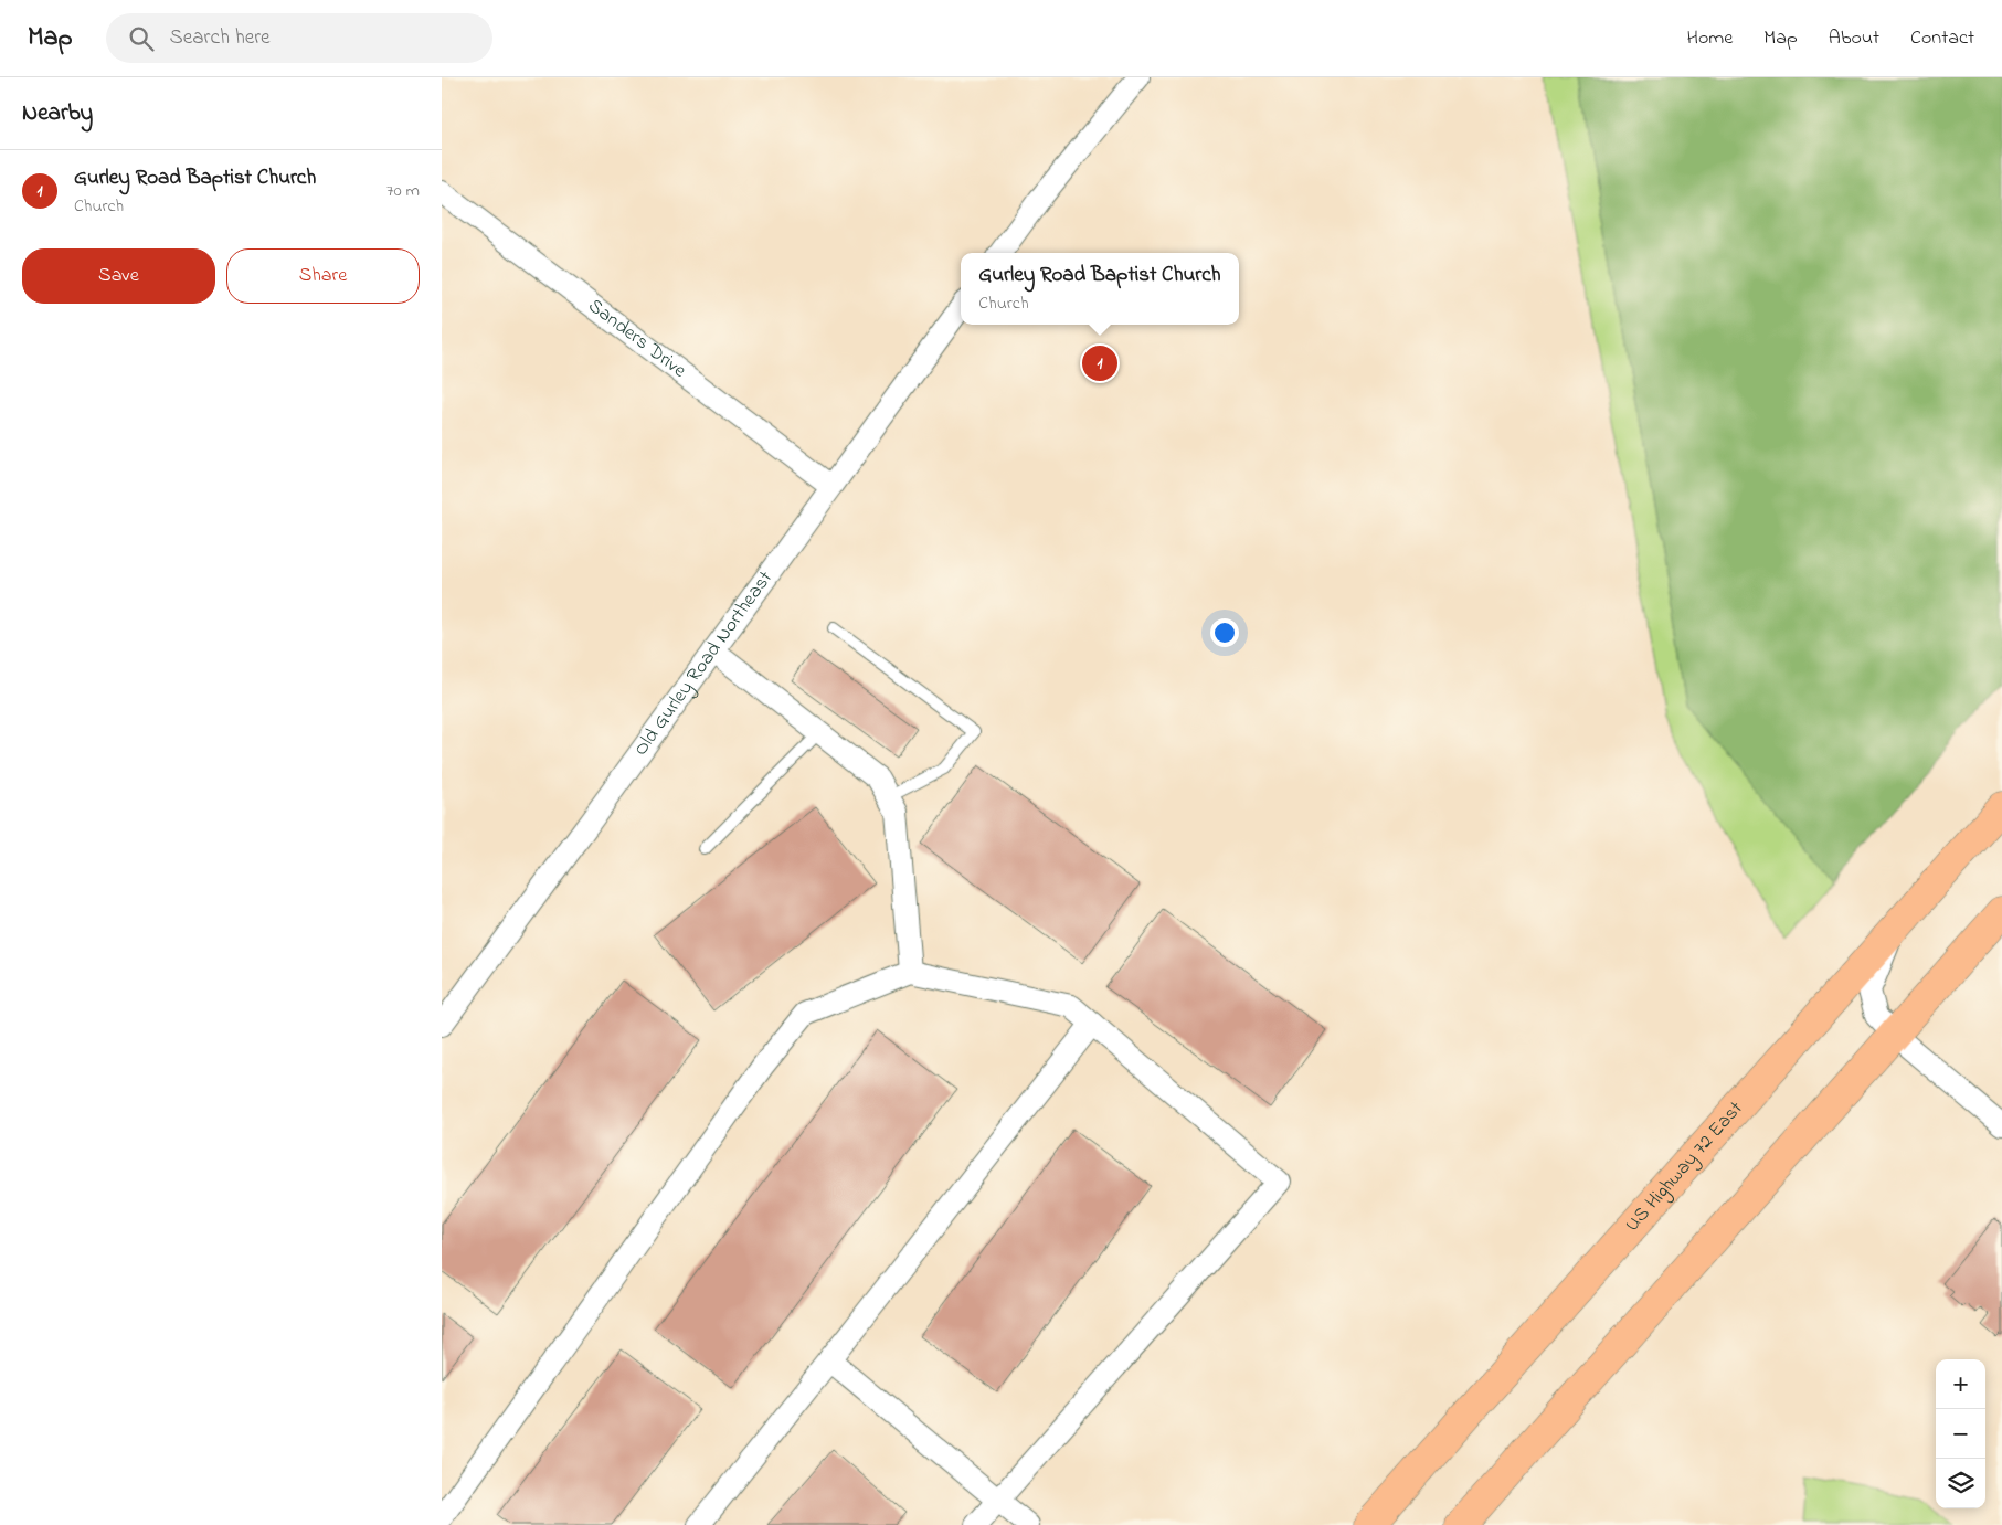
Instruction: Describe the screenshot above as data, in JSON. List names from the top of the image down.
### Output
{
  "streets": {
    "highway": ["US Highway 72 East"],
    "street": ["Sanders Drive", "Old Gurley Road Northeast"]
  },
  "crossings": [
    ["Sanders Drive", "Old Gurley Road Northeast"]
  ],
  "page": {
    "header": "Map",
    "search": "Search here",
    "nav": [
      "Home",
      "Map",
      "About",
      "Contact"
    ],
    "heading": "Nearby",
    "list": [
      {
        "mark": "1",
        "name": "Gurley Road Baptist Church",
        "note": "Church",
        "value": "70 m"
      }
    ],
    "buttons": ["Save", "Share"],
    "popup": ["Gurley Road Baptist Church", "Church"],
    "pins": "1",
    "map_buttons": ["+", "−"]
  }
}
